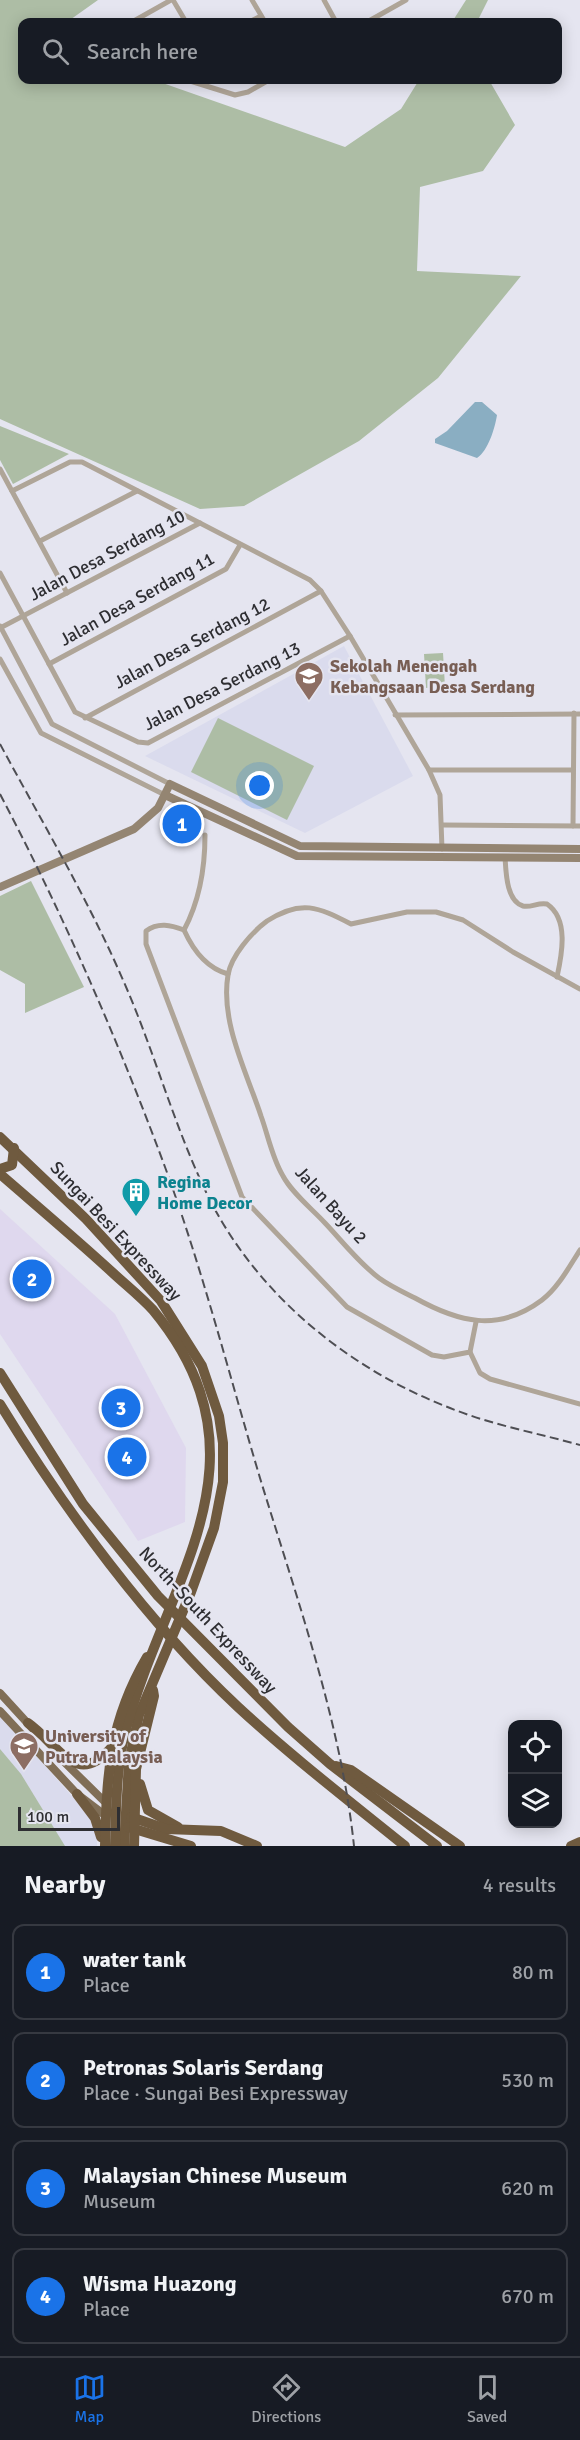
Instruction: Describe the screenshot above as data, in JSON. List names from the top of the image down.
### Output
{
  "streets": {
    "highway": ["Sungai Besi Expressway", "North–South Expressway"],
    "street": [
      "Jalan Desa Serdang 10",
      "Jalan Desa Serdang 11",
      "Jalan Desa Serdang 12",
      "Jalan Desa Serdang 13",
      "Jalan Bayu 2"
    ]
  },
  "crossings": [
    ["Jalan Desa Serdang 11", "Jalan Desa Serdang 13"],
    ["Jalan Desa Serdang 12", "Jalan Desa Serdang 13"]
  ],
  "places": {
    "school or university": ["Sekolah Menengah Kebangsaan Desa Serdang", "University of Putra Malaysia"],
    "building": ["Regina Home Decor"]
  },
  "scale_bar": "100 m",
  "page": {
    "search": "Search here",
    "pins": [
      "1",
      "2",
      "3",
      "4"
    ],
    "scale": "100 m",
    "heading": ["Nearby", "4 results"],
    "list": [
      {
        "mark": "1",
        "name": "water tank",
        "note": "Place",
        "value": "80 m"
      },
      {
        "mark": "2",
        "name": "Petronas Solaris Serdang",
        "note": "Place · Sungai Besi Expressway",
        "value": "530 m"
      },
      {
        "mark": "3",
        "name": "Malaysian Chinese Museum",
        "note": "Museum",
        "value": "620 m"
      },
      {
        "mark": "4",
        "name": "Wisma Huazong",
        "note": "Place",
        "value": "670 m"
      }
    ],
    "nav": ["Map", "Directions", "Saved"]
  }
}
